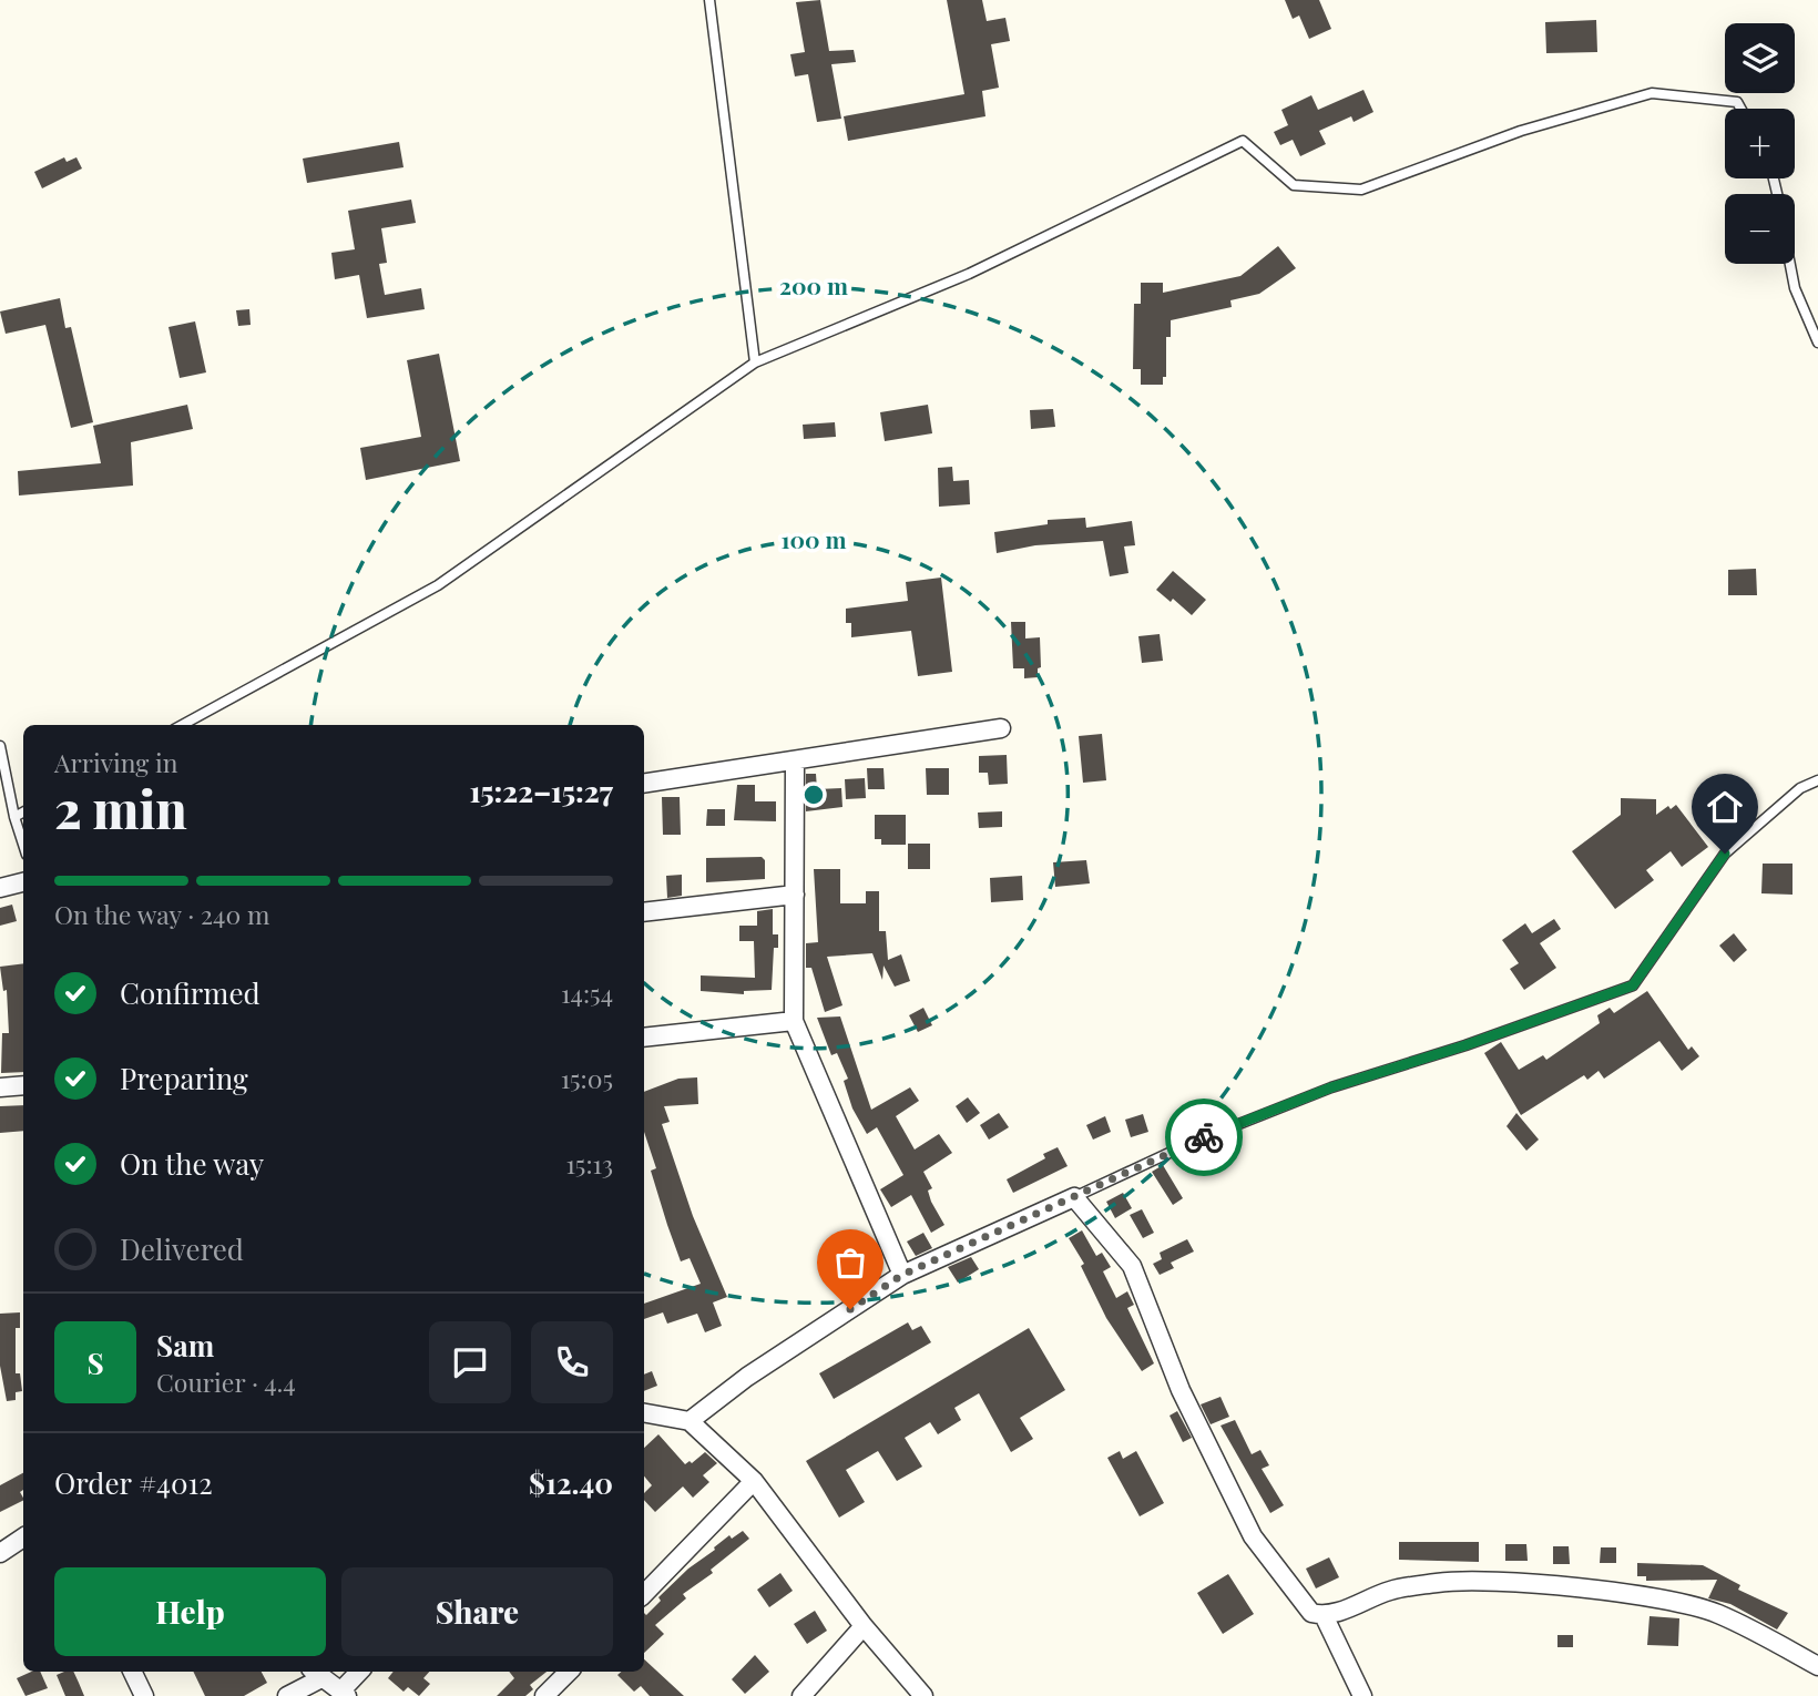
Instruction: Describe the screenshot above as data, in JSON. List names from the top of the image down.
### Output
{
  "page": {
    "map_buttons": ["+", "−"],
    "heading": ["2 min", "Arriving in", "15:22–15:27"],
    "panel": [
      "Sam",
      "Courier · 4.4",
      "Order #4012",
      "$12.40"
    ],
    "bar": "On the way · 240 m",
    "list": [
      ["Confirmed", "14:54"],
      ["Preparing", "15:05"],
      ["On the way", "15:13"],
      "Delivered"
    ],
    "round": "S",
    "buttons": ["Help", "Share"]
  },
  "rings": ["200 m", "100 m"]
}
